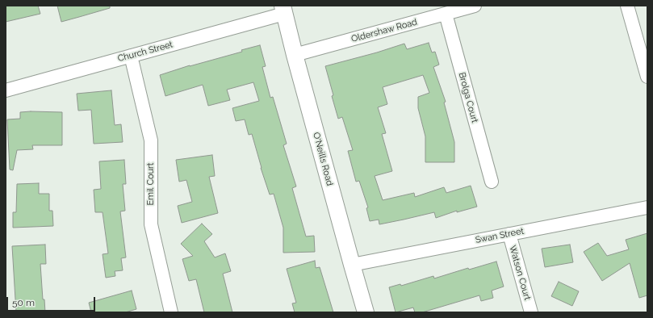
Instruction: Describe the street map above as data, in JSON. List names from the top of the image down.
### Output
{
  "streets": {
    "street": [
      "Oldershaw Road",
      "Church Street",
      "Brolga Court",
      "O'Neills Road",
      "Emil Court",
      "Swan Street",
      "Watson Court"
    ]
  },
  "crossings": [
    ["Oldershaw Road", "Brolga Court"],
    ["Oldershaw Road", "O'Neills Road"],
    ["Church Street", "O'Neills Road"],
    ["Church Street", "Emil Court"],
    ["O'Neills Road", "Swan Street"],
    ["Swan Street", "Watson Court"]
  ],
  "scale_bar": "50 m"
}
